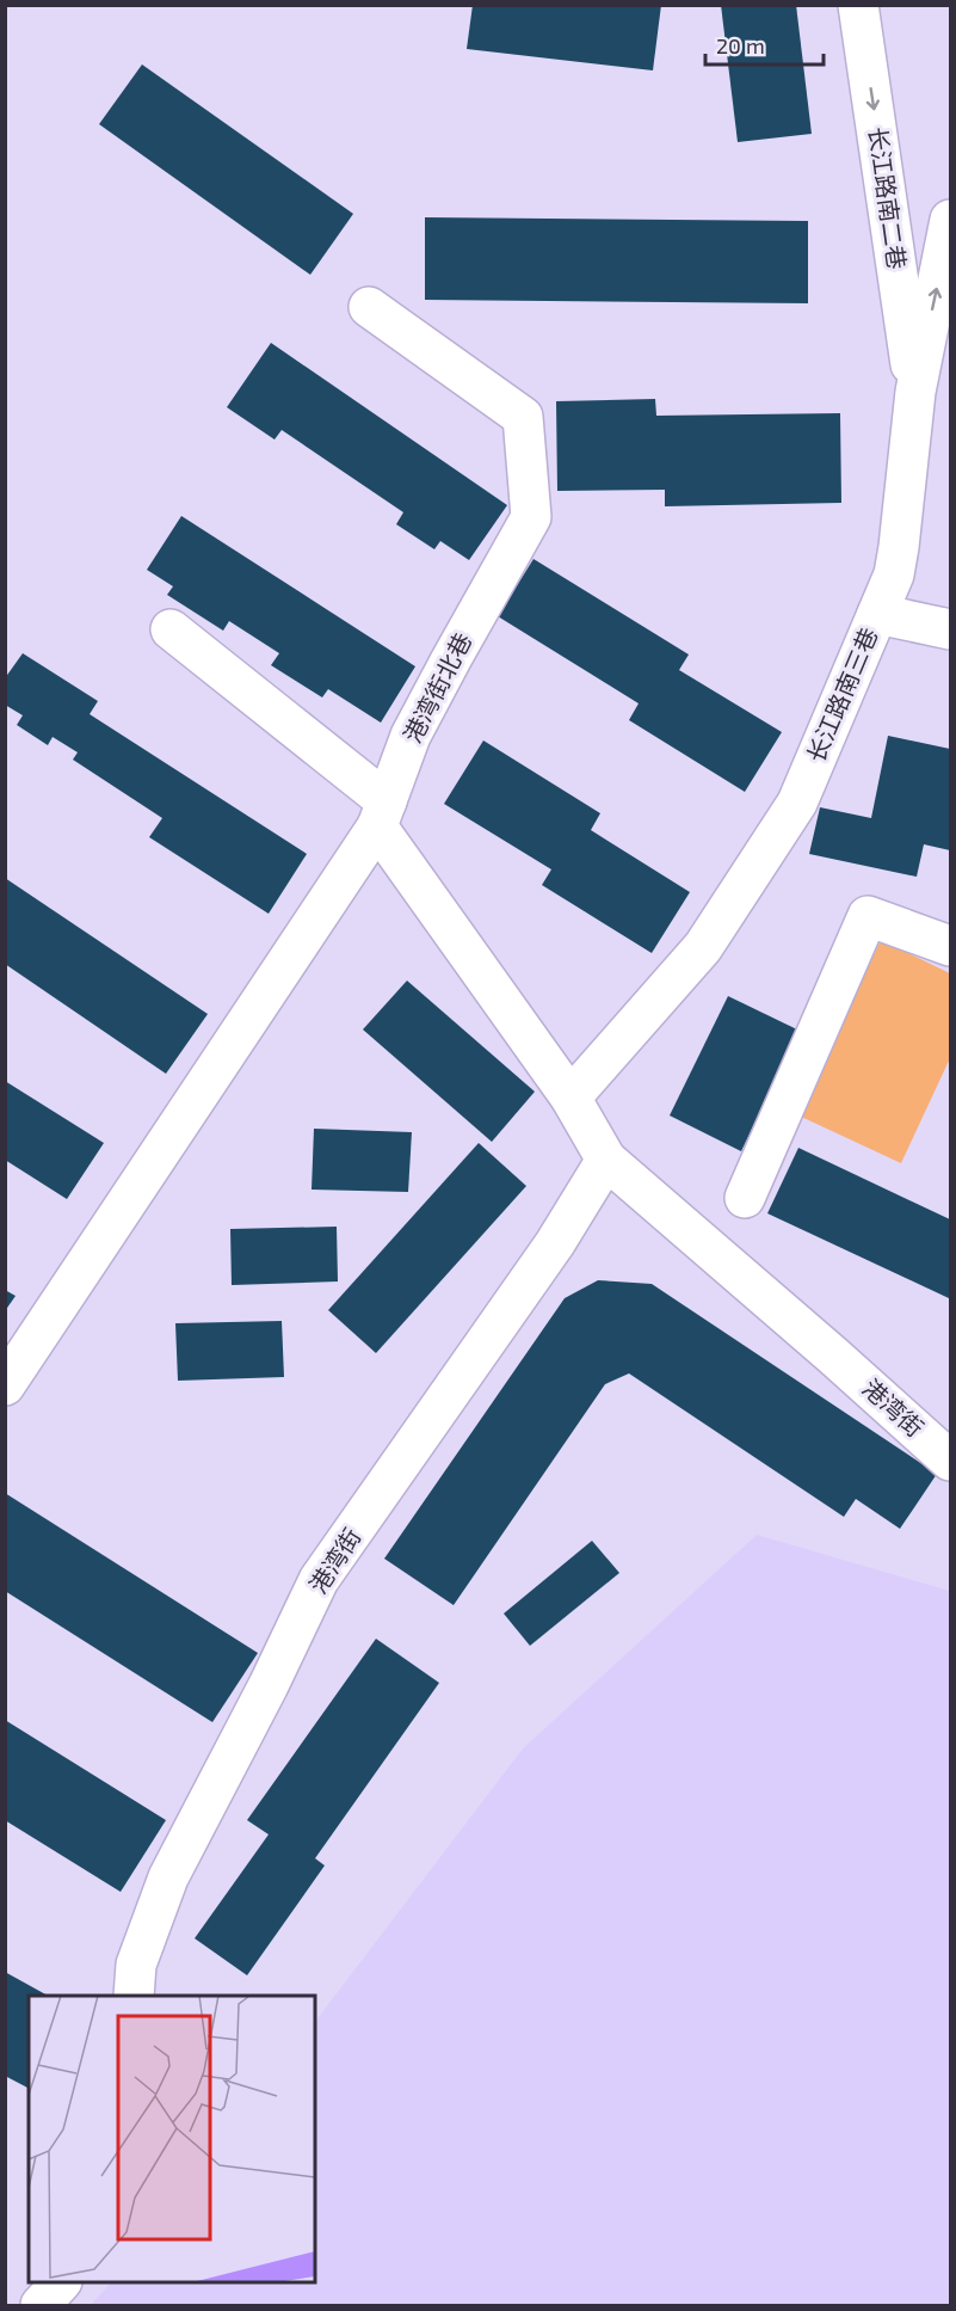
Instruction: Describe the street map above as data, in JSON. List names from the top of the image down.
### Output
{
  "streets": {
    "street": [
      "长江路南二巷",
      "港湾街北巷",
      "长江路南三巷",
      "港湾街"
    ]
  },
  "crossings": [
    ["长江路南二巷", "长江路南三巷"],
    ["长江路南三巷", "港湾街"]
  ],
  "one_way": ["长江路南二巷"],
  "scale_bar": "20 m"
}
